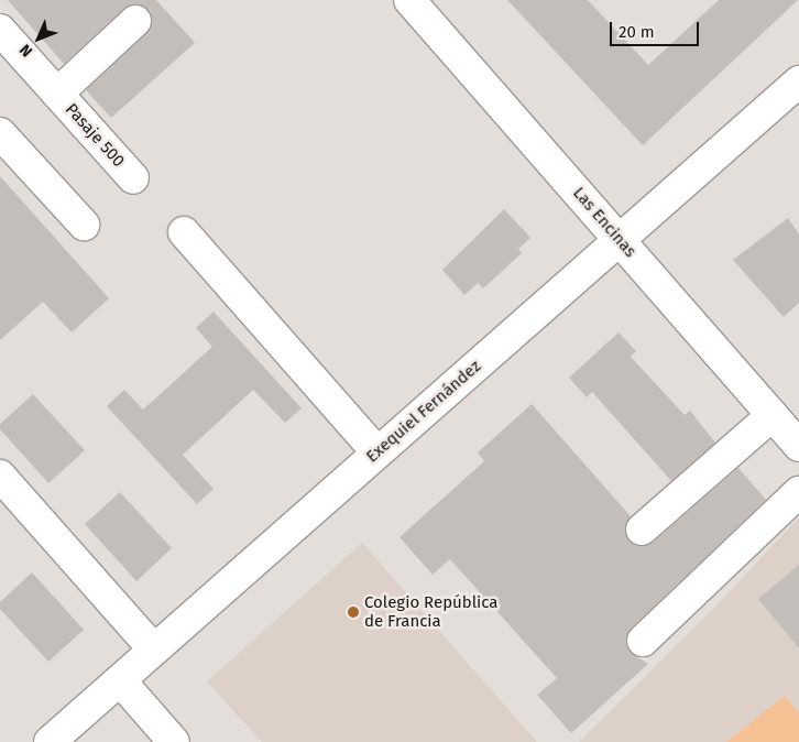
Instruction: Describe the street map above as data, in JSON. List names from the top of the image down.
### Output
{
  "streets": {
    "street": ["Pasaje 500", "Las Encinas", "Exequiel Fernández"]
  },
  "crossings": [
    ["Las Encinas", "Exequiel Fernández"]
  ],
  "places": ["Colegio República de Francia"],
  "scale_bar": "20 m",
  "north": "bottom left"
}
